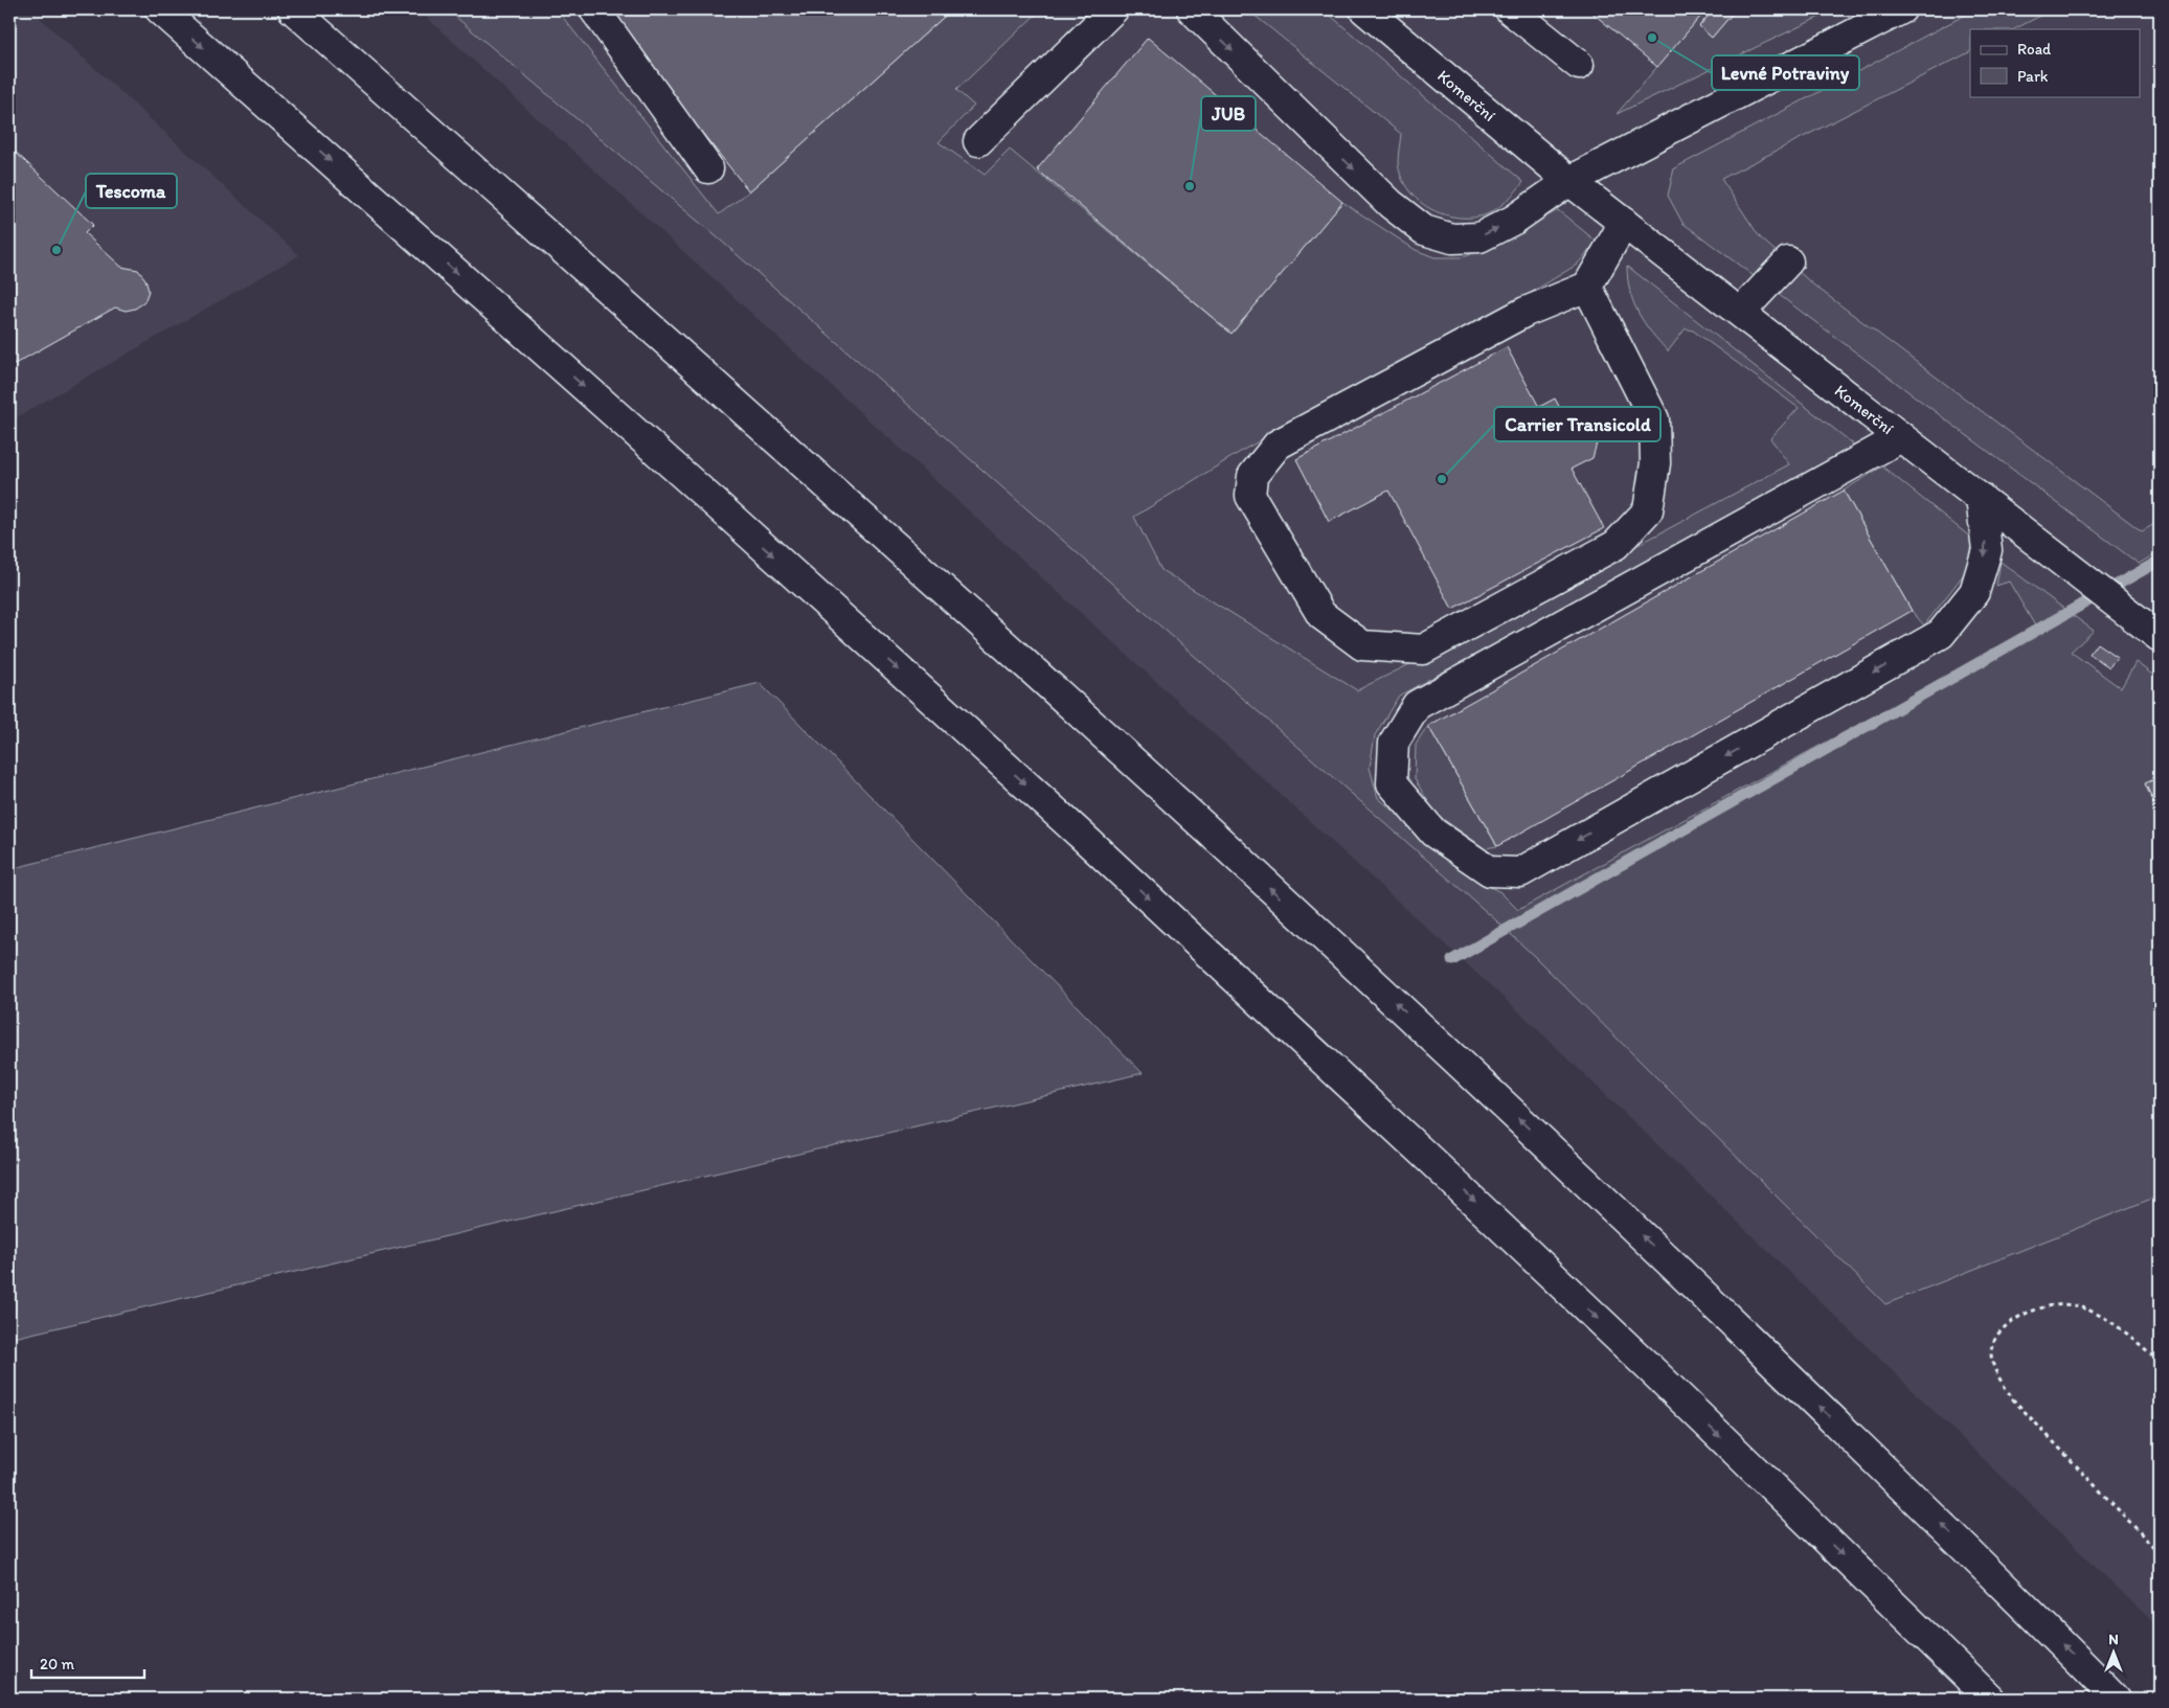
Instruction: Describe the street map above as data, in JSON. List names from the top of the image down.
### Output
{
  "streets": {
    "main road": ["Komerční"]
  },
  "places": [
    "Levné Potraviny",
    "JUB",
    "Tescoma",
    "Carrier Transicold"
  ],
  "legend": ["Road", "Park"],
  "scale_bar": "20 m",
  "north": "top"
}
